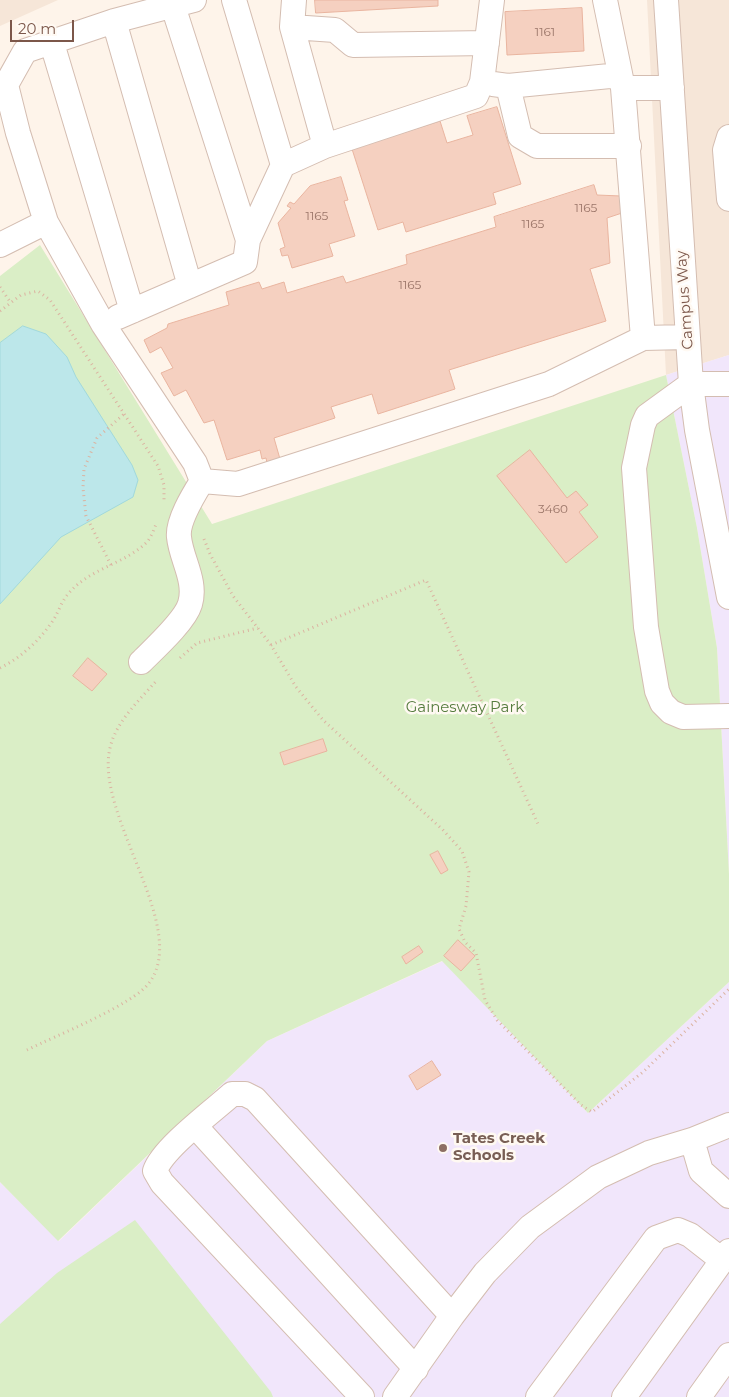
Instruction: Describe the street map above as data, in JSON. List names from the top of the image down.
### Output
{
  "streets": {
    "street": ["Campus Way"]
  },
  "parks": ["Gainesway Park"],
  "places": ["Tates Creek Schools"],
  "house_numbers": [
    "1161",
    "1165",
    "1165",
    "1165",
    "1165",
    "3460"
  ],
  "scale_bar": "20 m"
}
